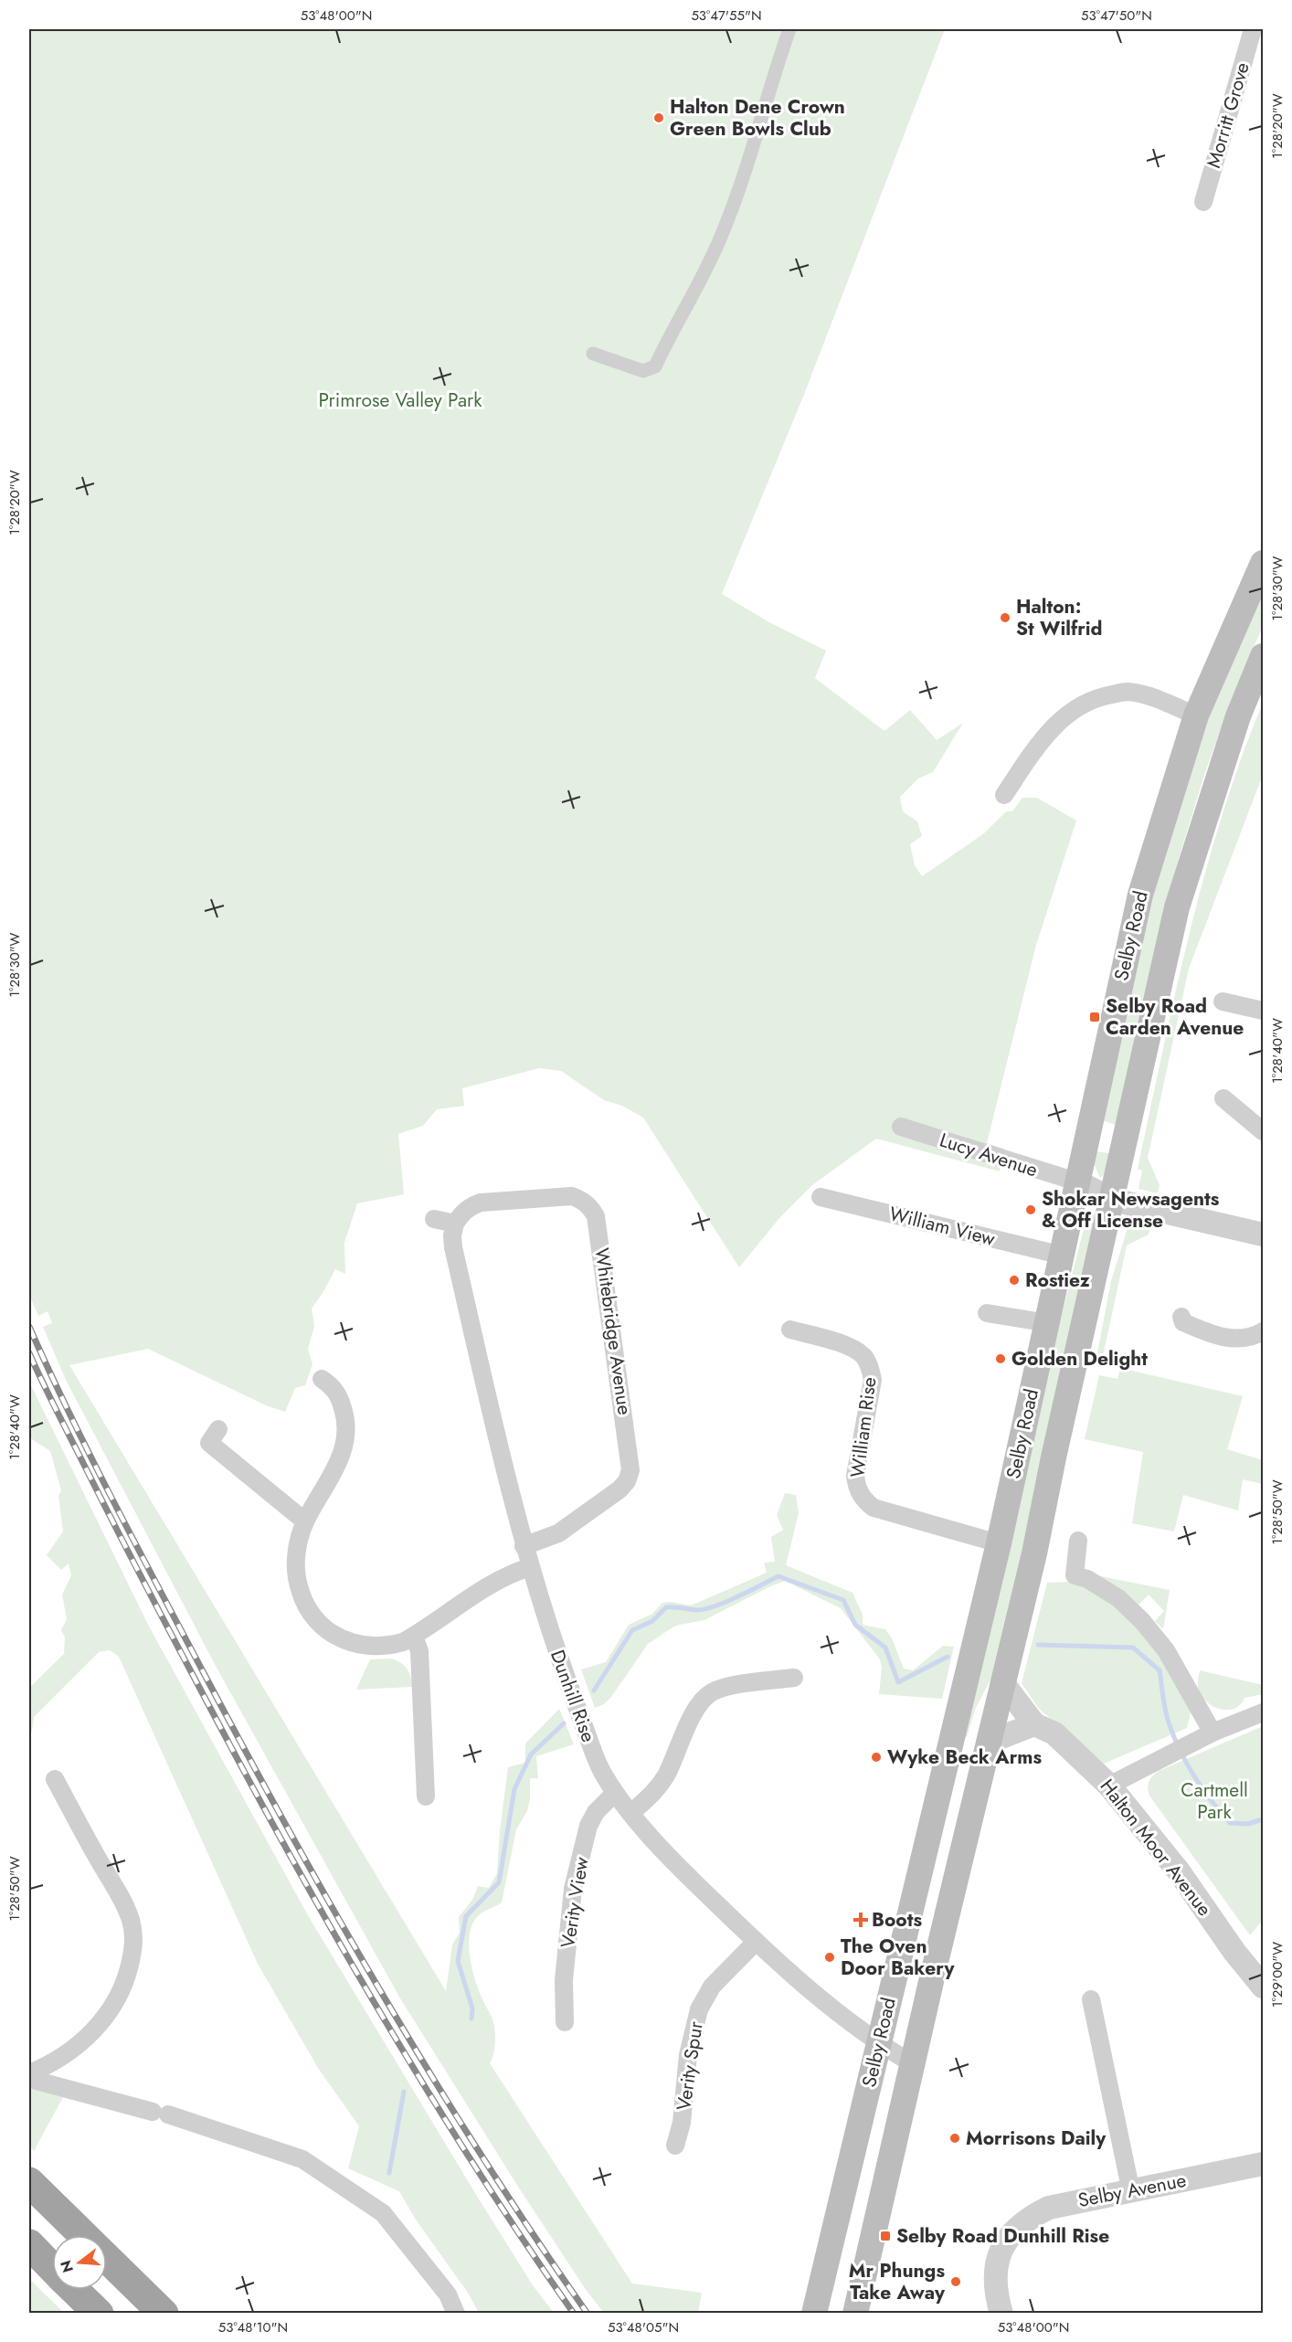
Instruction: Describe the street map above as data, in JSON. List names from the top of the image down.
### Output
{
  "streets": {
    "main road": ["Selby Road"],
    "street": [
      "Morritt Grove",
      "Lucy Avenue",
      "William View",
      "Whitebridge Avenue",
      "William Rise",
      "Dunhill Rise",
      "Halton Moor Avenue",
      "Verity View",
      "Verity Spur",
      "Selby Avenue"
    ]
  },
  "crossings": [
    ["Selby Road", "Lucy Avenue"],
    ["Selby Road", "William View"],
    ["Selby Road", "William Rise"],
    ["Selby Road", "Dunhill Rise"],
    ["Selby Road", "Halton Moor Avenue"],
    ["Whitebridge Avenue", "Dunhill Rise"],
    ["Dunhill Rise", "Verity View"],
    ["Dunhill Rise", "Verity Spur"]
  ],
  "parks": ["Primrose Valley Park", "Cartmell Park"],
  "places": {
    "other": [
      "Halton Dene Crown Green Bowls Club",
      "Halton: St Wilfrid",
      "Shokar Newsagents & Off License",
      "Rostiez",
      "Golden Delight",
      "Wyke Beck Arms",
      "The Oven Door Bakery",
      "Morrisons Daily",
      "Mr Phungs Take Away"
    ],
    "transit": ["Selby Road Carden Avenue", "Selby Road Dunhill Rise"],
    "health": ["Boots"]
  },
  "north": "left",
  "coordinates": [
    "53°48'00\"N",
    "53°47'55\"N",
    "53°47'50\"N",
    "1°28'20\"W",
    "1°28'30\"W",
    "1°28'40\"W",
    "1°28'50\"W",
    "1°29'00\"W",
    "53°48'10\"N",
    "53°48'05\"N"
  ]
}
